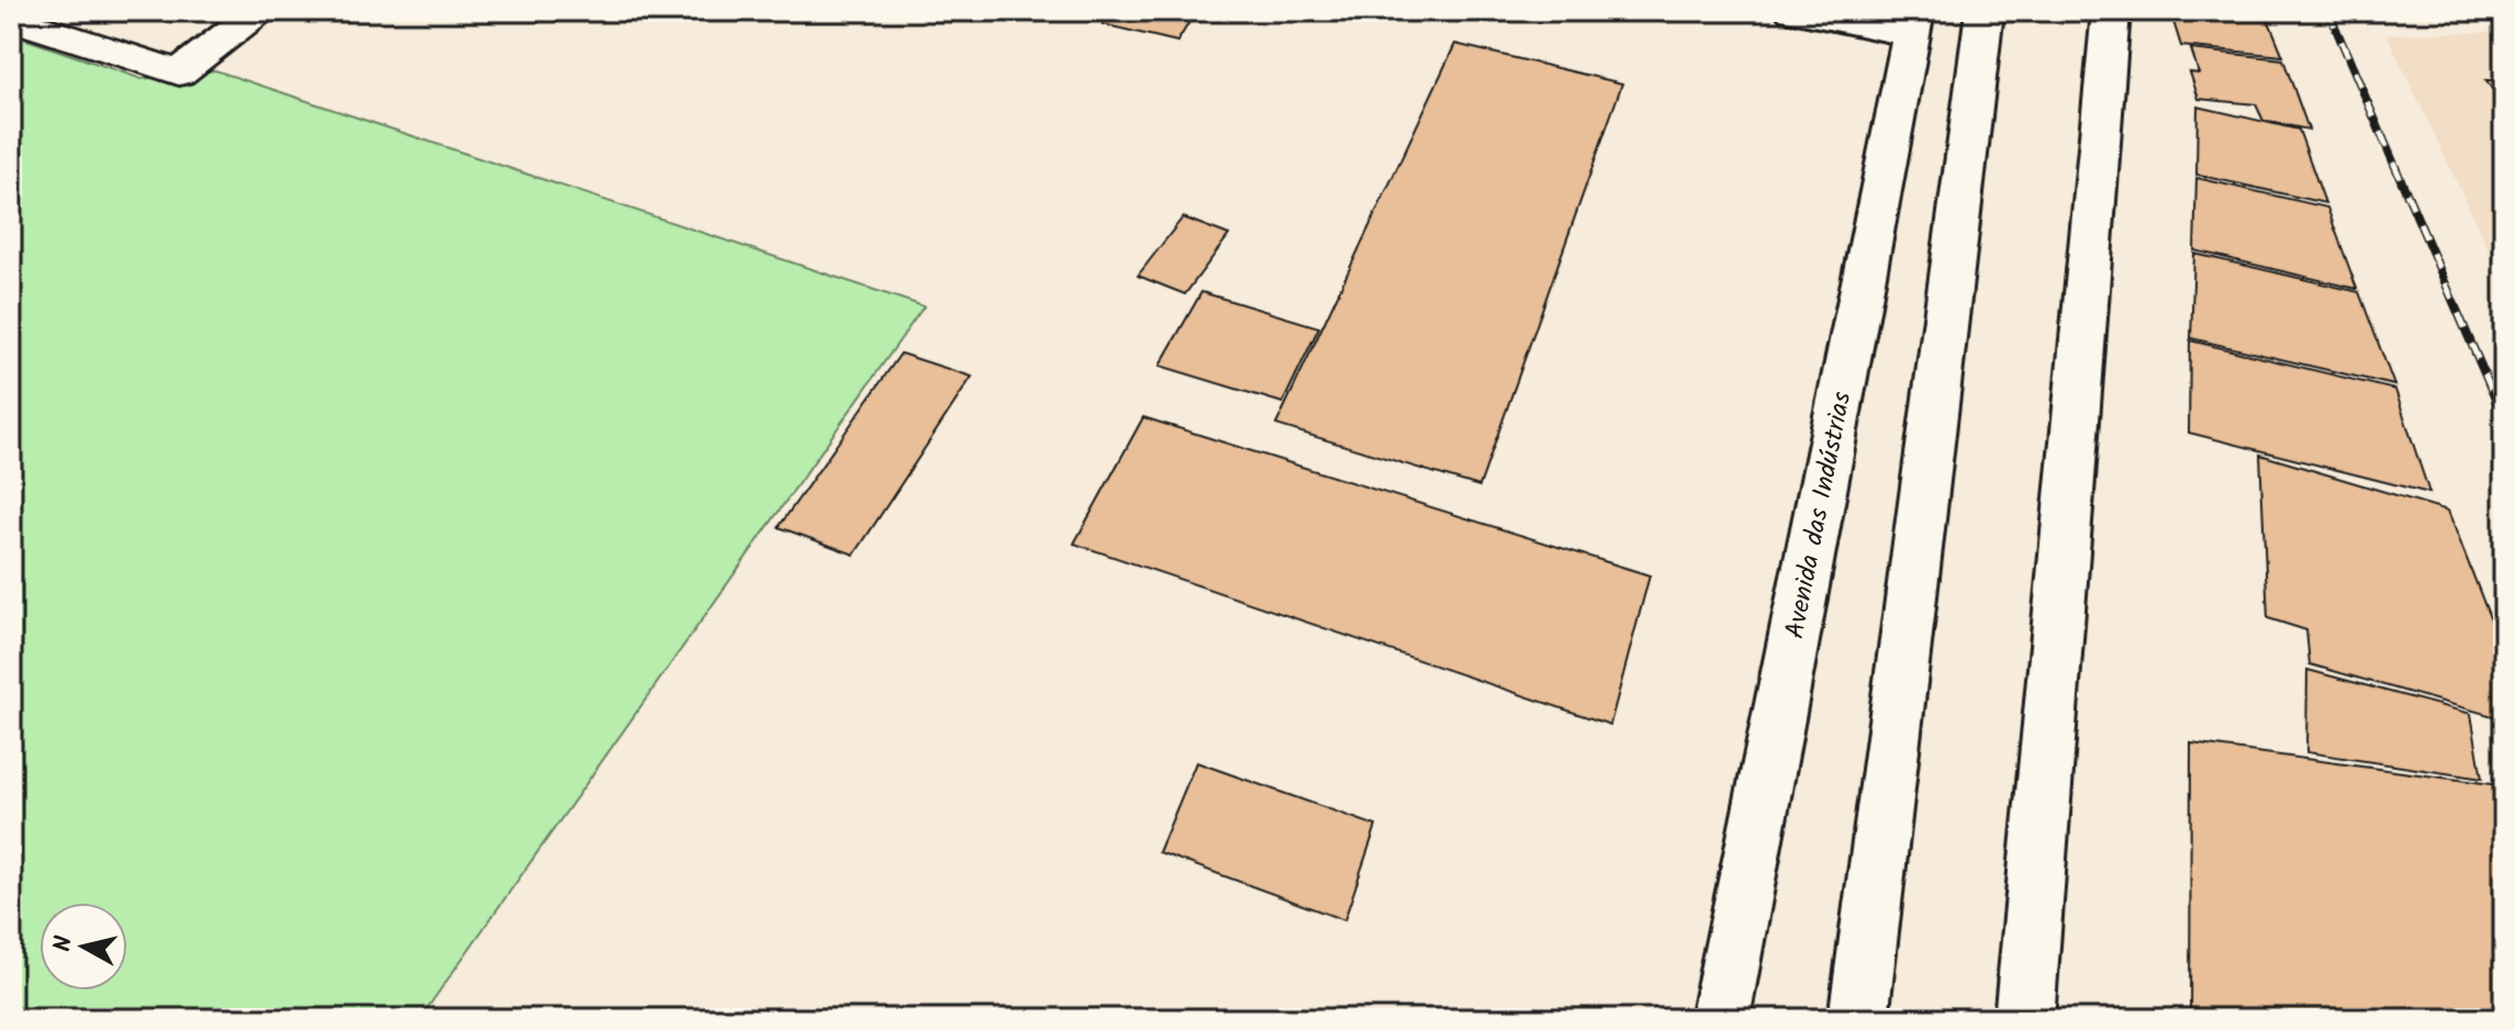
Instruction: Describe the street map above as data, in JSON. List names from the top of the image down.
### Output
{
  "streets": {
    "street": ["Avenida das Indústrias"]
  },
  "north": "left"
}
